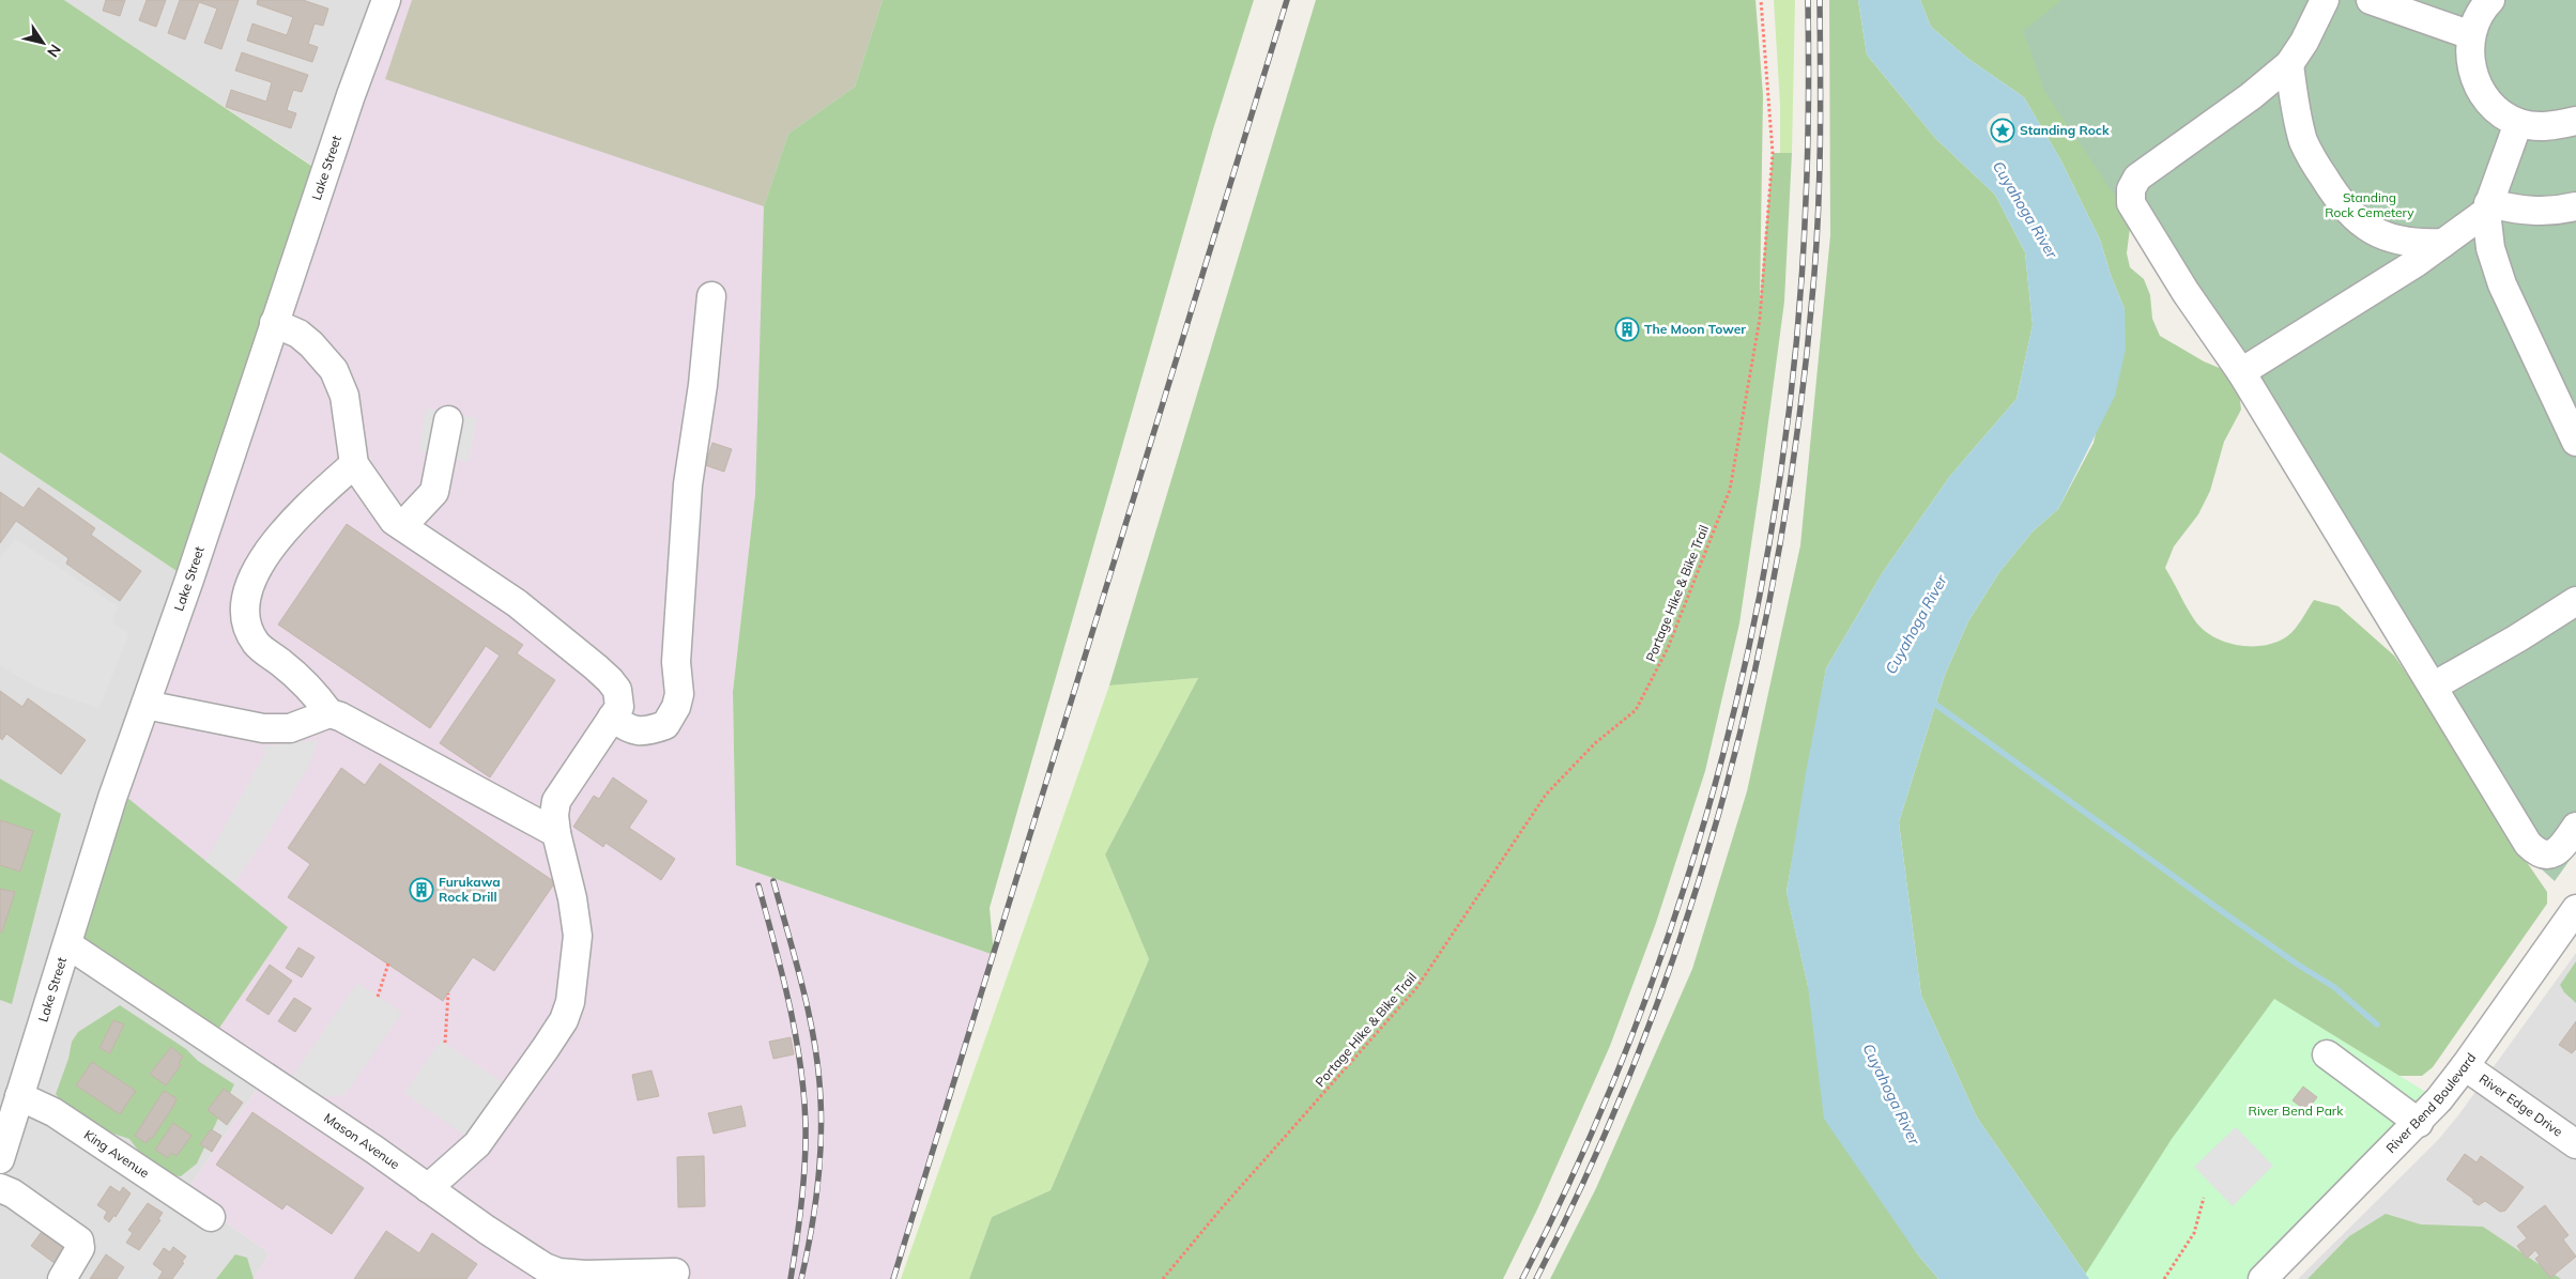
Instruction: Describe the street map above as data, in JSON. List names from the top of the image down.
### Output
{
  "streets": {
    "street": [
      "Lake Street",
      "River Bend Boulevard",
      "River Edge Drive",
      "Mason Avenue",
      "King Avenue"
    ],
    "path": ["Portage Hike & Bike Trail"]
  },
  "crossings": [
    ["Lake Street", "Mason Avenue"],
    ["Lake Street", "King Avenue"],
    ["River Bend Boulevard", "River Edge Drive"]
  ],
  "water": ["Cuyahoga River"],
  "parks": ["Standing Rock Cemetery", "River Bend Park"],
  "places": {
    "place": ["Standing Rock"],
    "building": ["The Moon Tower", "Furukawa Rock Drill"]
  },
  "north": "bottom right"
}
